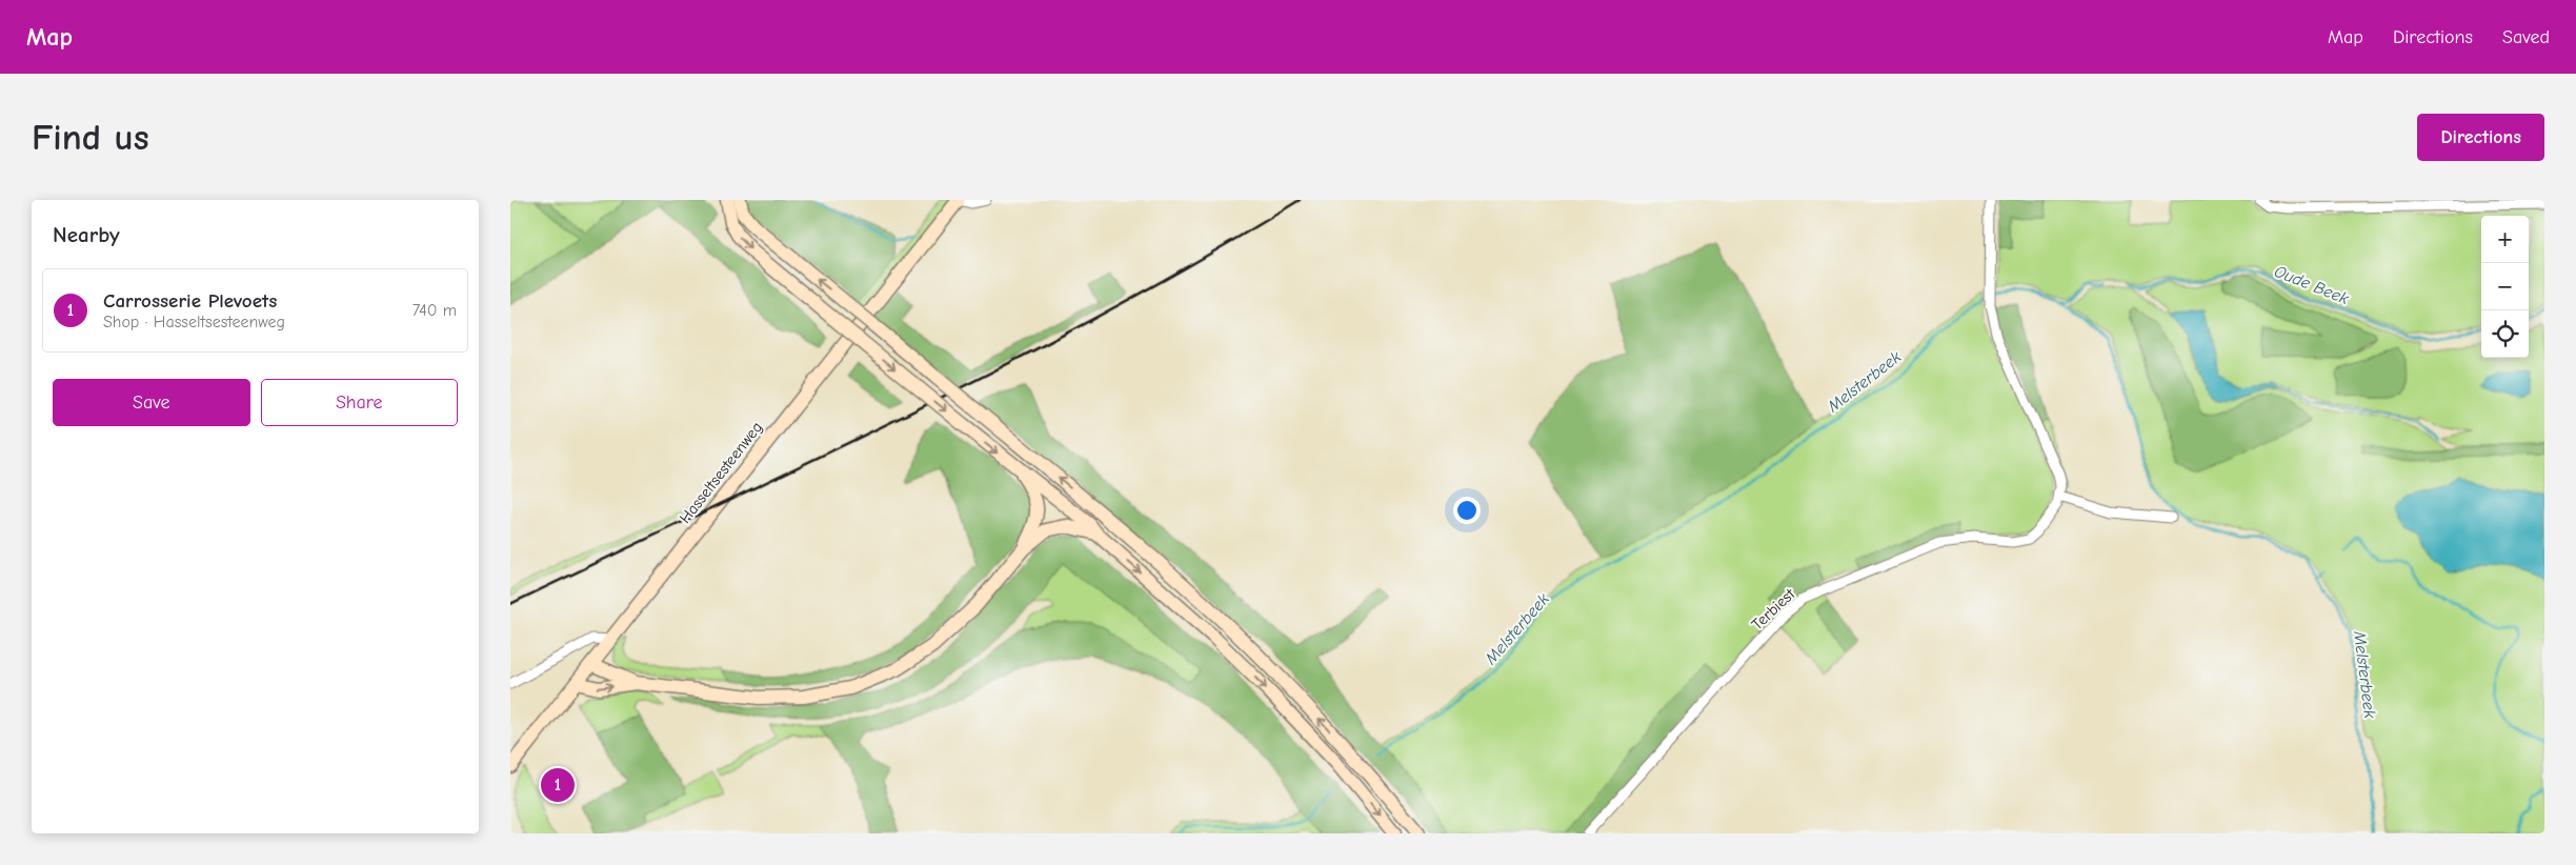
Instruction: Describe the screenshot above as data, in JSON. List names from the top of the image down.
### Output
{
  "streets": {
    "main road": ["Hasseltsesteenweg"],
    "street": ["Terbiest"]
  },
  "water": ["Oude Beek", "Melsterbeek"],
  "page": {
    "header": "Map",
    "nav": ["Map", "Directions", "Saved"],
    "buttons": [
      "Directions",
      ["Save", "Share"]
    ],
    "title": "Find us",
    "heading": "Nearby",
    "map_buttons": ["+", "−"],
    "list": [
      {
        "mark": "1",
        "name": "Carrosserie Plevoets",
        "note": "Shop · Hasseltsesteenweg",
        "value": "740 m"
      }
    ],
    "pins": "1"
  }
}
